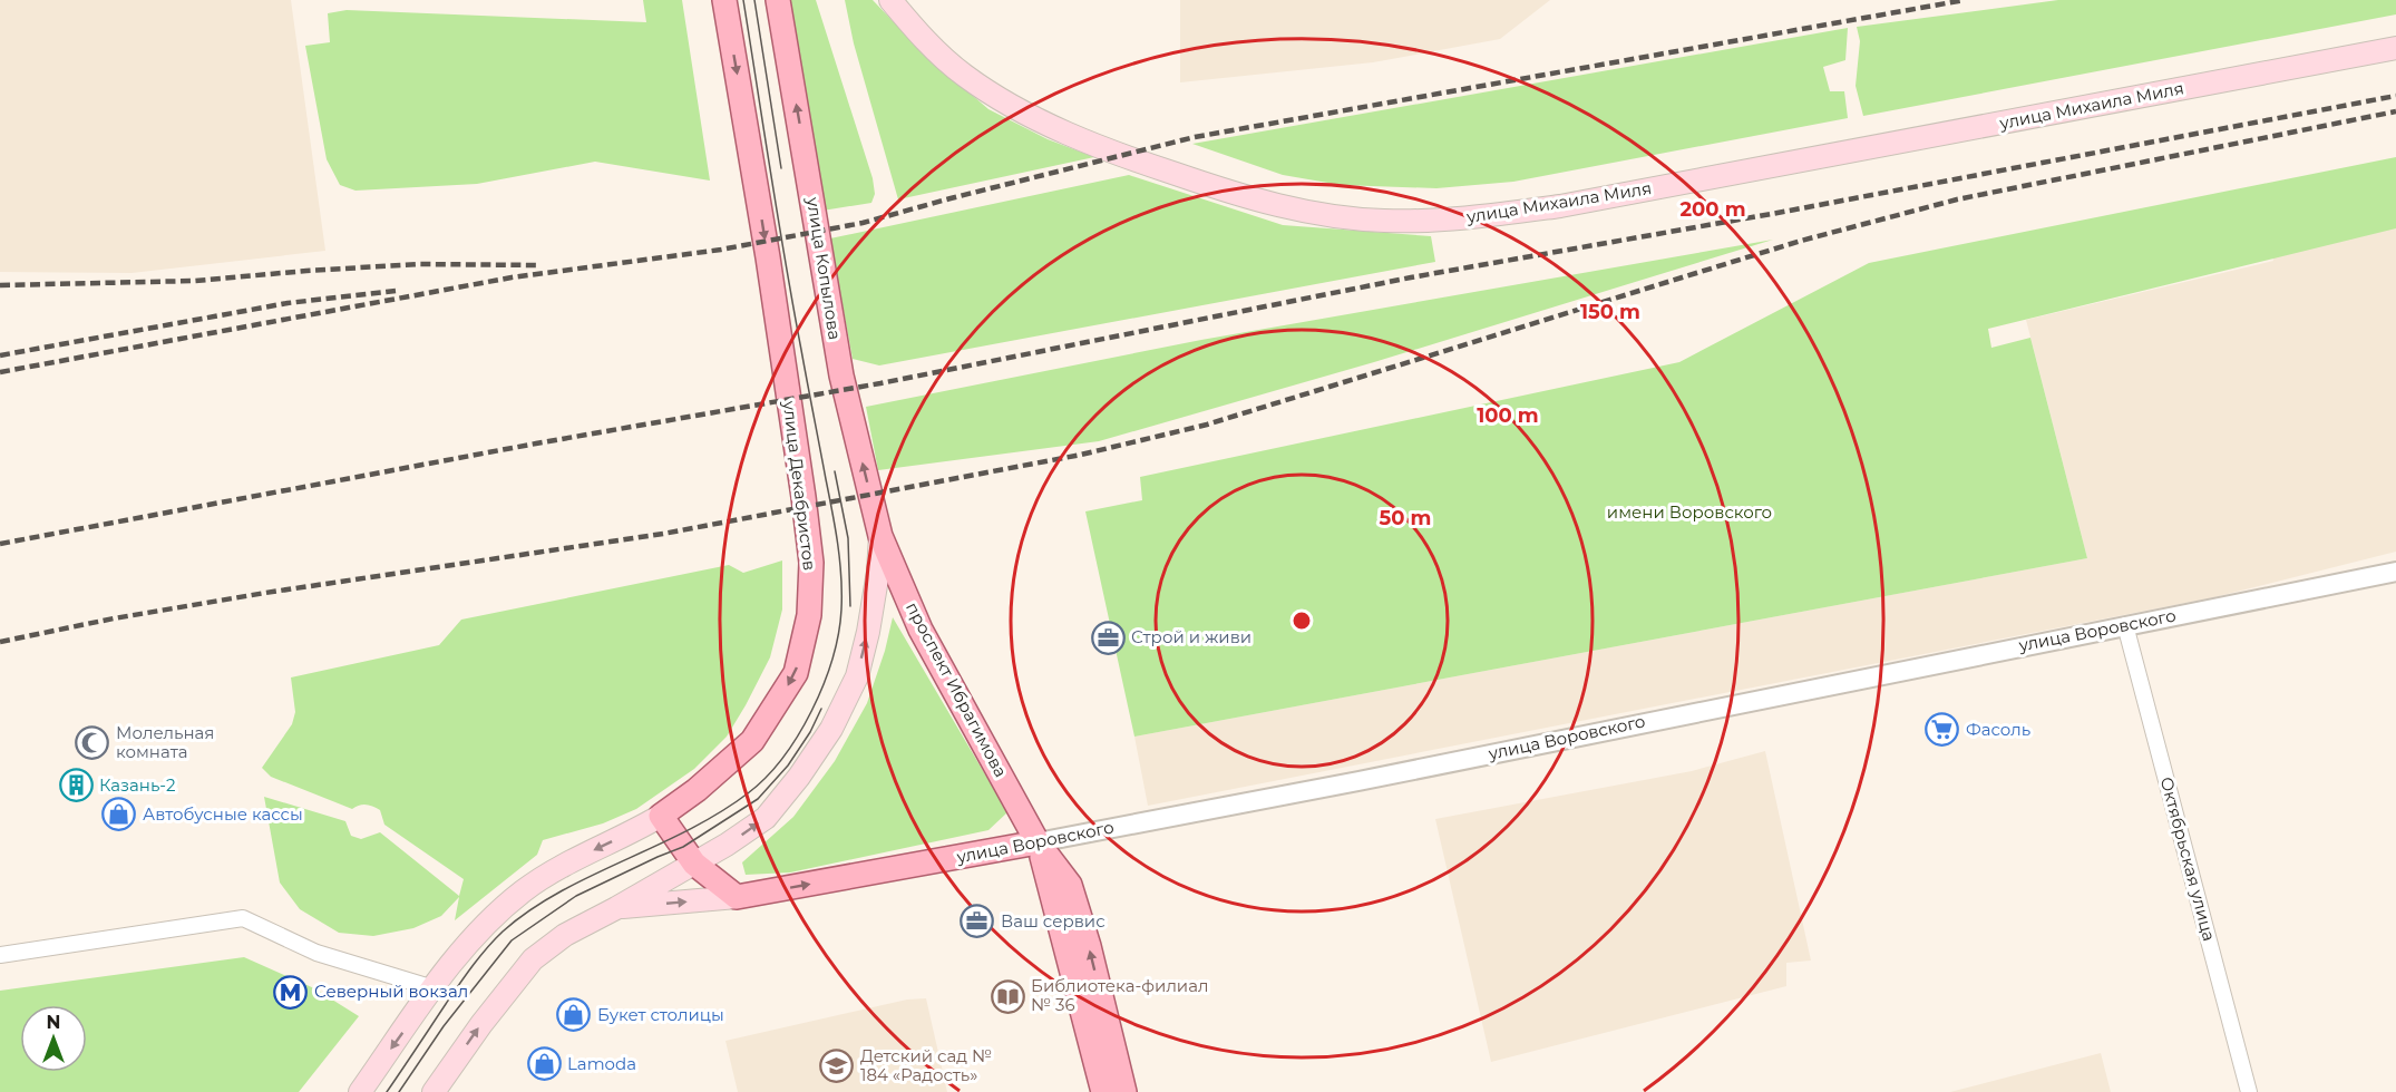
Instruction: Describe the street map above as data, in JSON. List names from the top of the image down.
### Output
{
  "streets": {
    "main road": [
      "улица Михаила Миля",
      "улица Копылова",
      "улица Декабристов",
      "улица Воровского",
      "проспект Ибрагимова"
    ],
    "street": ["Октябрьская улица"]
  },
  "crossings": [
    ["улица Копылова", "проспект Ибрагимова"],
    ["улица Воровского", "проспект Ибрагимова"],
    ["улица Воровского", "Октябрьская улица"]
  ],
  "one_way": ["улица Копылова"],
  "parks": ["имени Воровского"],
  "places": {
    "office": ["Строй и живи", "Ваш сервис"],
    "supermarket": ["Фасоль"],
    "mosque": ["Молельная комната"],
    "building": ["Казань-2"],
    "shop": ["Автобусные кассы", "Букет столицы", "Lamoda"],
    "metro station": ["Северный вокзал"],
    "library": ["Библиотека-филиал № 36"],
    "school or university": ["Детский сад № 184 «Радость»"]
  },
  "north": "top",
  "rings": [
    "200 m",
    "150 m",
    "100 m",
    "50 m"
  ]
}
